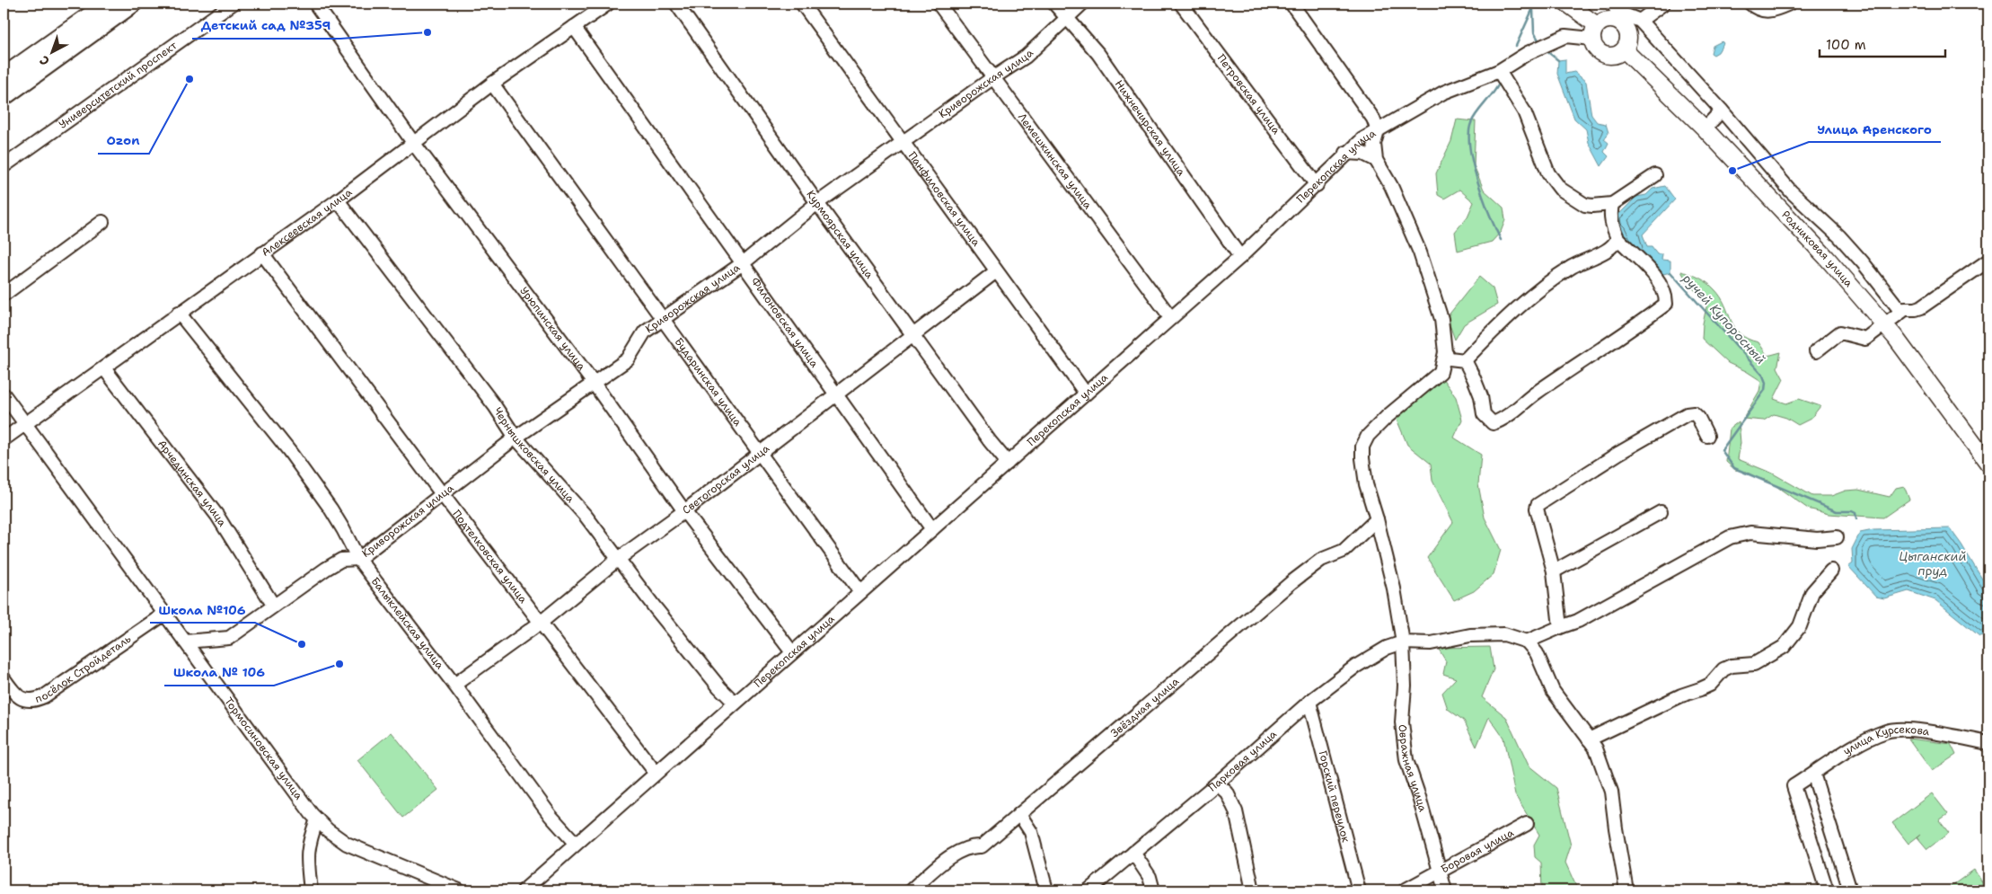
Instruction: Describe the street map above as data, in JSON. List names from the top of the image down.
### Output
{
  "streets": {
    "main road": ["Родниковая улица"],
    "street": [
      "Криворожская улица",
      "Университетский проспект",
      "Петровская улица",
      "Нижнечирская улица",
      "Лемешкинская улица",
      "Перекопская улица",
      "Панфиловская улица",
      "Алексеевская улица",
      "Курмоярская улица",
      "Филоновская улица",
      "Урюпинская улица",
      "Бударинская улица",
      "Чернышковская улица",
      "Светогорская улица",
      "Арчединская улица",
      "Подтелковская улица",
      "Балыклейская улица",
      "посёлок Стройдеталь",
      "Звёздная улица",
      "улица Курсекова",
      "Тормосиновская улица",
      "Парковая улица",
      "Овражная улица",
      "Горский переулок",
      "Боровая улица"
    ]
  },
  "crossings": [
    ["Криворожская улица", "Нижнечирская улица"],
    ["Криворожская улица", "Лемешкинская улица"],
    ["Криворожская улица", "Панфиловская улица"],
    ["Криворожская улица", "Курмоярская улица"],
    ["Криворожская улица", "Филоновская улица"],
    ["Криворожская улица", "Урюпинская улица"],
    ["Криворожская улица", "Бударинская улица"],
    ["Криворожская улица", "Чернышковская улица"],
    ["Криворожская улица", "Арчединская улица"],
    ["Криворожская улица", "Подтелковская улица"],
    ["Криворожская улица", "Балыклейская улица"],
    ["Криворожская улица", "Тормосиновская улица"],
    ["Петровская улица", "Перекопская улица"],
    ["Нижнечирская улица", "Перекопская улица"],
    ["Лемешкинская улица", "Перекопская улица"],
    ["Перекопская улица", "Панфиловская улица"],
    ["Перекопская улица", "Курмоярская улица"],
    ["Перекопская улица", "Родниковая улица"],
    ["Перекопская улица", "Филоновская улица"],
    ["Перекопская улица", "Урюпинская улица"],
    ["Перекопская улица", "Бударинская улица"],
    ["Перекопская улица", "Чернышковская улица"],
    ["Перекопская улица", "Подтелковская улица"],
    ["Перекопская улица", "Балыклейская улица"],
    ["Панфиловская улица", "Светогорская улица"],
    ["Алексеевская улица", "Филоновская улица"],
    ["Алексеевская улица", "Урюпинская улица"],
    ["Алексеевская улица", "Бударинская улица"],
    ["Алексеевская улица", "Чернышковская улица"],
    ["Алексеевская улица", "Арчединская улица"],
    ["Алексеевская улица", "Подтелковская улица"],
    ["Алексеевская улица", "Балыклейская улица"],
    ["Алексеевская улица", "Тормосиновская улица"],
    ["Курмоярская улица", "Светогорская улица"],
    ["Филоновская улица", "Светогорская улица"],
    ["Урюпинская улица", "Светогорская улица"],
    ["Бударинская улица", "Светогорская улица"],
    ["Чернышковская улица", "Светогорская улица"],
    ["Светогорская улица", "Подтелковская улица"],
    ["Светогорская улица", "Балыклейская улица"],
    ["посёлок Стройдеталь", "Тормосиновская улица"],
    ["Звёздная улица", "Овражная улица"],
    ["Парковая улица", "Овражная улица"],
    ["Парковая улица", "Горский переулок"],
    ["Овражная улица", "Боровая улица"]
  ],
  "water": ["ручей Купоросный", "Цыганский пруд"],
  "places": [
    "Детский сад №359",
    "Ozon",
    "Улица Аренского",
    "Школа №106",
    "Школа № 106"
  ],
  "scale_bar": "100 m",
  "north": "bottom left"
}
